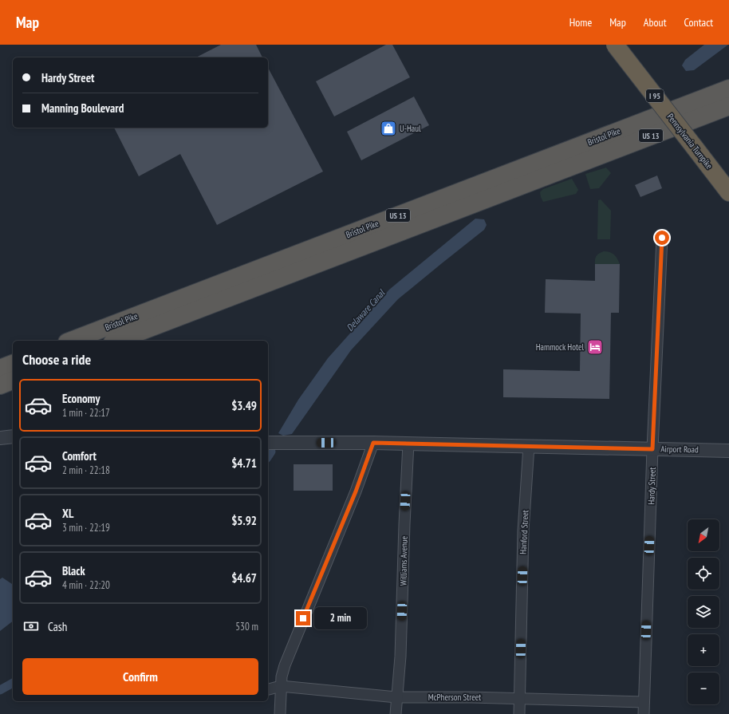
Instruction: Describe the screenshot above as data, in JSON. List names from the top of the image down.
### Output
{
  "streets": {
    "highway": [
      "I 95",
      "US 13",
      "Bristol Pike",
      "Pennsylvania Turnpike"
    ],
    "street": [
      "Airport Road",
      "Hardy Street",
      "Hanford Street",
      "Williams Avenue",
      "McPherson Street"
    ]
  },
  "crossings": [
    ["Airport Road", "Hardy Street"],
    ["Airport Road", "Hanford Street"],
    ["Airport Road", "Williams Avenue"],
    ["Hardy Street", "McPherson Street"],
    ["Hanford Street", "McPherson Street"],
    ["Williams Avenue", "McPherson Street"]
  ],
  "water": ["Delaware Canal"],
  "places": {
    "shop": ["U-Haul"],
    "hotel": ["Hammock Hotel"]
  },
  "north": "bottom left",
  "page": {
    "header": "Map",
    "nav": [
      "Home",
      "Map",
      "About",
      "Contact"
    ],
    "banner": ["Hardy Street", "Manning Boulevard"],
    "heading": "Choose a ride",
    "list": [
      {
        "name": "Economy",
        "note": "1 min · 22:17",
        "value": "$3.49"
      },
      {
        "name": "Comfort",
        "note": "2 min · 22:18",
        "value": "$4.71"
      },
      {
        "name": "XL",
        "note": "3 min · 22:19",
        "value": "$5.92"
      },
      {
        "name": "Black",
        "note": "4 min · 22:20",
        "value": "$4.67"
      }
    ],
    "map_buttons": ["+", "−"],
    "bubble": "2 min",
    "pay": ["Cash", "530 m"],
    "buttons": "Confirm"
  }
}
